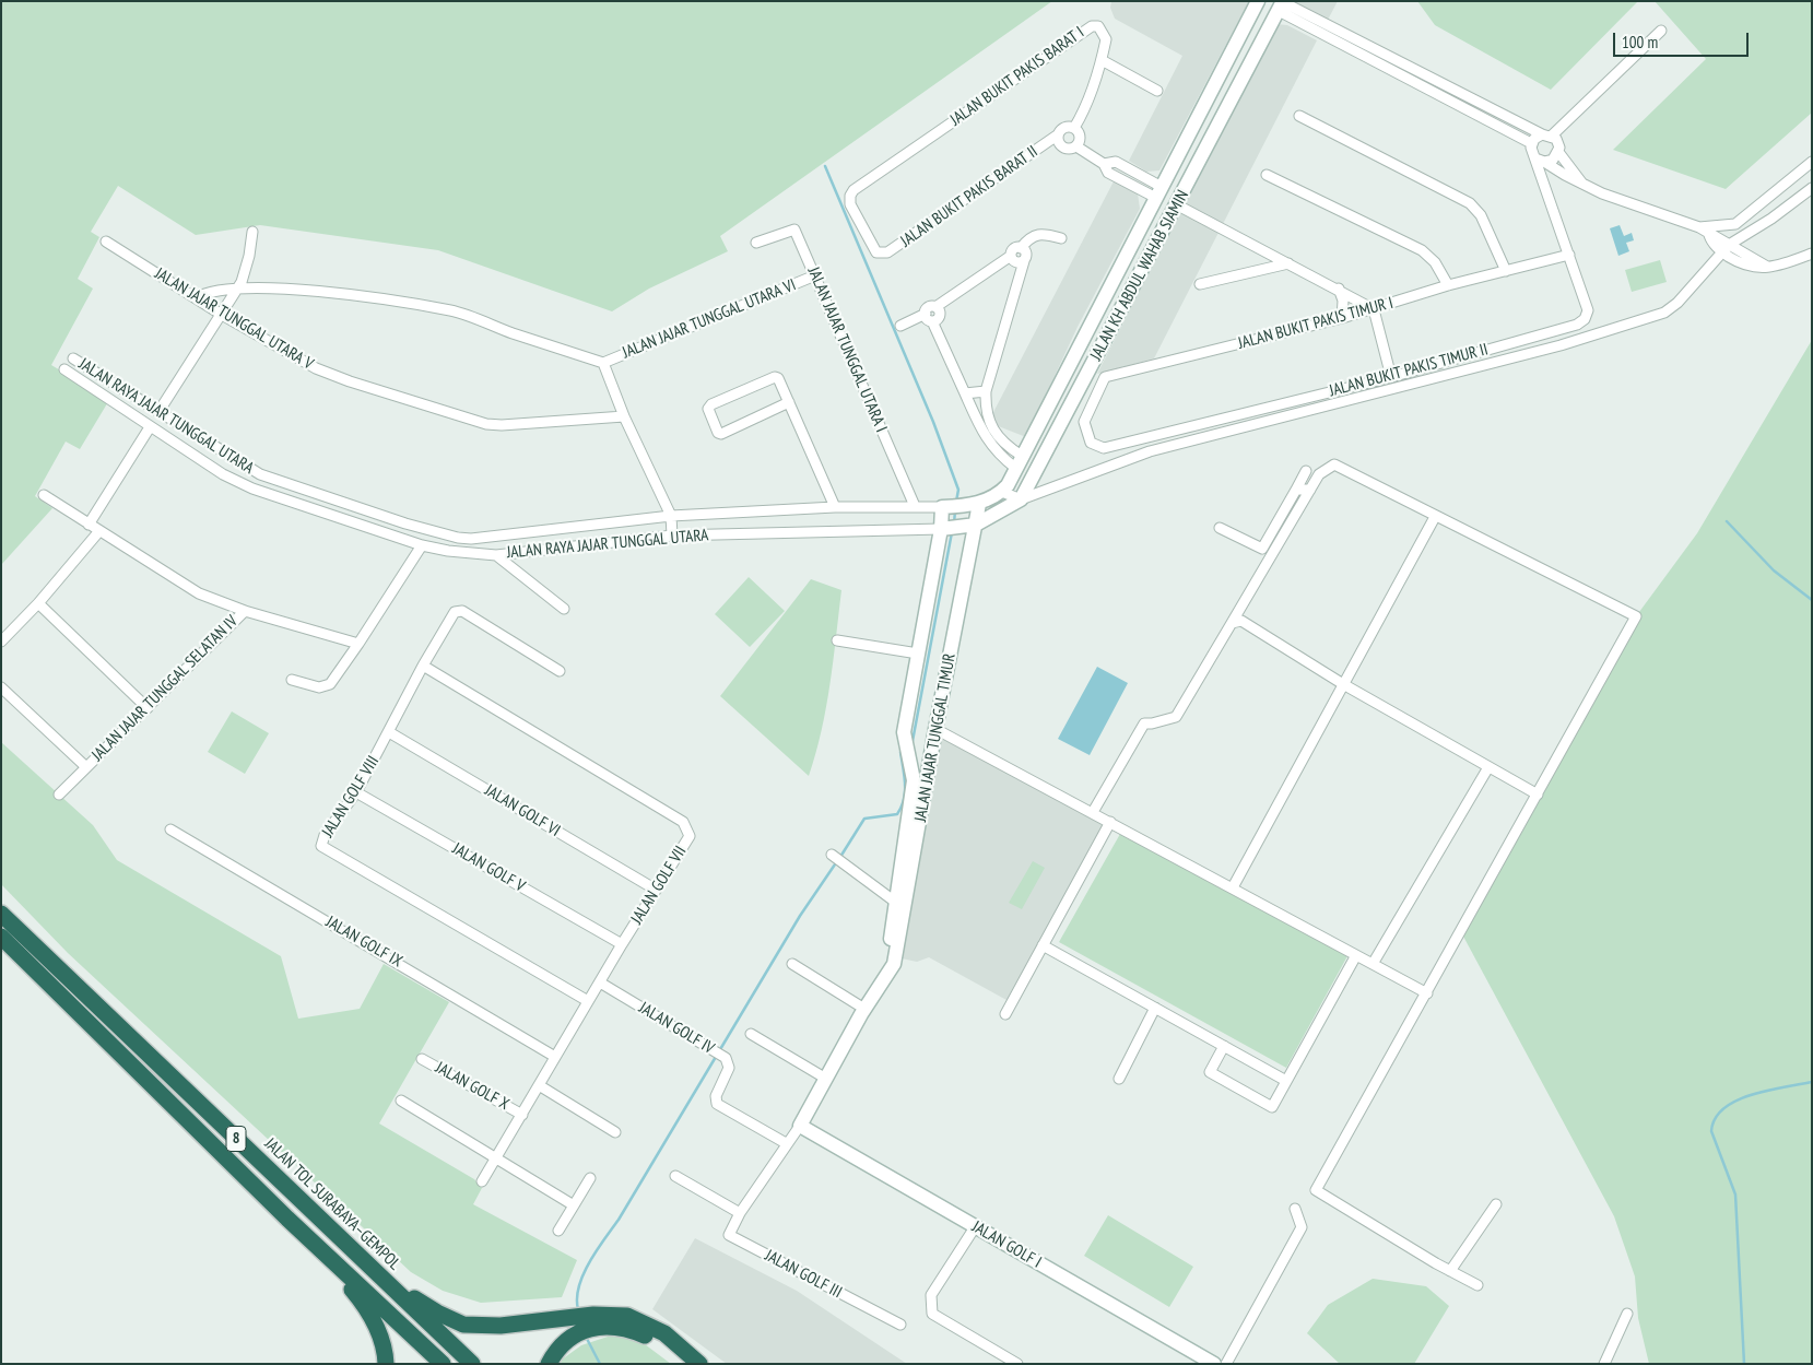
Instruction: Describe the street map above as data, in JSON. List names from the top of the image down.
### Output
{
  "streets": {
    "highway": ["8", "JALAN TOL SURABAYA–GEMPOL"],
    "main road": [
      "JALAN KH ABDUL WAHAB SIAMIN",
      "JALAN RAYA JAJAR TUNGGAL UTARA",
      "JALAN JAJAR TUNGGAL TIMUR",
      "JALAN GOLF I"
    ],
    "street": [
      "JALAN BUKIT PAKIS BARAT I",
      "JALAN BUKIT PAKIS BARAT II",
      "JALAN JAJAR TUNGGAL UTARA V",
      "JALAN JAJAR TUNGGAL UTARA VI",
      "JALAN BUKIT PAKIS TIMUR I",
      "JALAN JAJAR TUNGGAL UTARA I",
      "JALAN BUKIT PAKIS TIMUR II",
      "JALAN JAJAR TUNGGAL SELATAN IV",
      "JALAN GOLF VIII",
      "JALAN GOLF VI",
      "JALAN GOLF V",
      "JALAN GOLF VII",
      "JALAN GOLF IX",
      "JALAN GOLF IV",
      "JALAN GOLF X",
      "JALAN GOLF III"
    ]
  },
  "crossings": [
    ["JALAN BUKIT PAKIS BARAT I", "JALAN BUKIT PAKIS BARAT II"],
    ["JALAN JAJAR TUNGGAL UTARA VI", "JALAN JAJAR TUNGGAL UTARA I"],
    ["JALAN BUKIT PAKIS TIMUR I", "JALAN BUKIT PAKIS TIMUR II"],
    ["JALAN JAJAR TUNGGAL UTARA I", "JALAN RAYA JAJAR TUNGGAL UTARA"],
    ["JALAN RAYA JAJAR TUNGGAL UTARA", "JALAN JAJAR TUNGGAL TIMUR"],
    ["JALAN JAJAR TUNGGAL TIMUR", "JALAN GOLF I"],
    ["JALAN JAJAR TUNGGAL TIMUR", "JALAN GOLF III"],
    ["JALAN GOLF VIII", "JALAN GOLF VI"],
    ["JALAN GOLF VIII", "JALAN GOLF V"],
    ["JALAN GOLF VIII", "JALAN GOLF VII"],
    ["JALAN GOLF VI", "JALAN GOLF VII"],
    ["JALAN GOLF V", "JALAN GOLF VII"],
    ["JALAN GOLF VII", "JALAN GOLF IX"],
    ["JALAN GOLF VII", "JALAN GOLF IV"],
    ["JALAN GOLF VII", "JALAN GOLF X"],
    ["JALAN GOLF IV", "JALAN GOLF III"],
    ["JALAN GOLF I", "JALAN GOLF III"]
  ],
  "scale_bar": "100 m"
}
